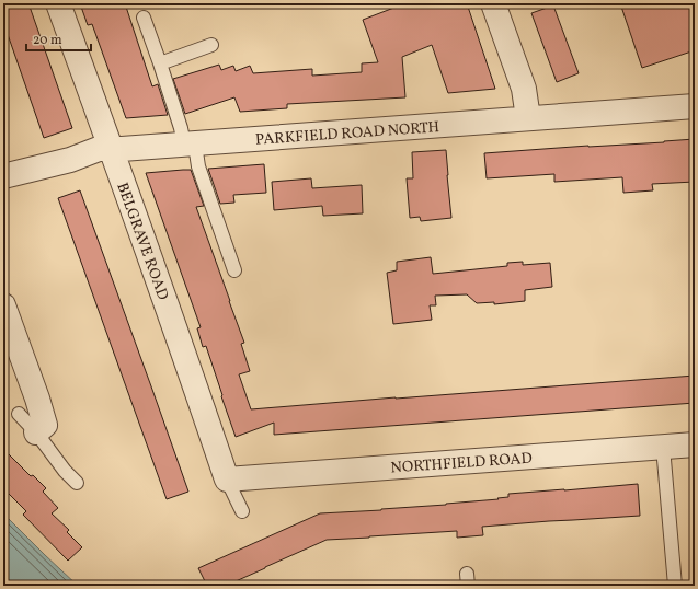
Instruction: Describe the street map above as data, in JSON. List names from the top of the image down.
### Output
{
  "streets": {
    "street": ["PARKFIELD ROAD NORTH", "BELGRAVE ROAD", "NORTHFIELD ROAD"]
  },
  "crossings": [
    ["PARKFIELD ROAD NORTH", "BELGRAVE ROAD"],
    ["BELGRAVE ROAD", "NORTHFIELD ROAD"]
  ],
  "scale_bar": "20 m"
}
